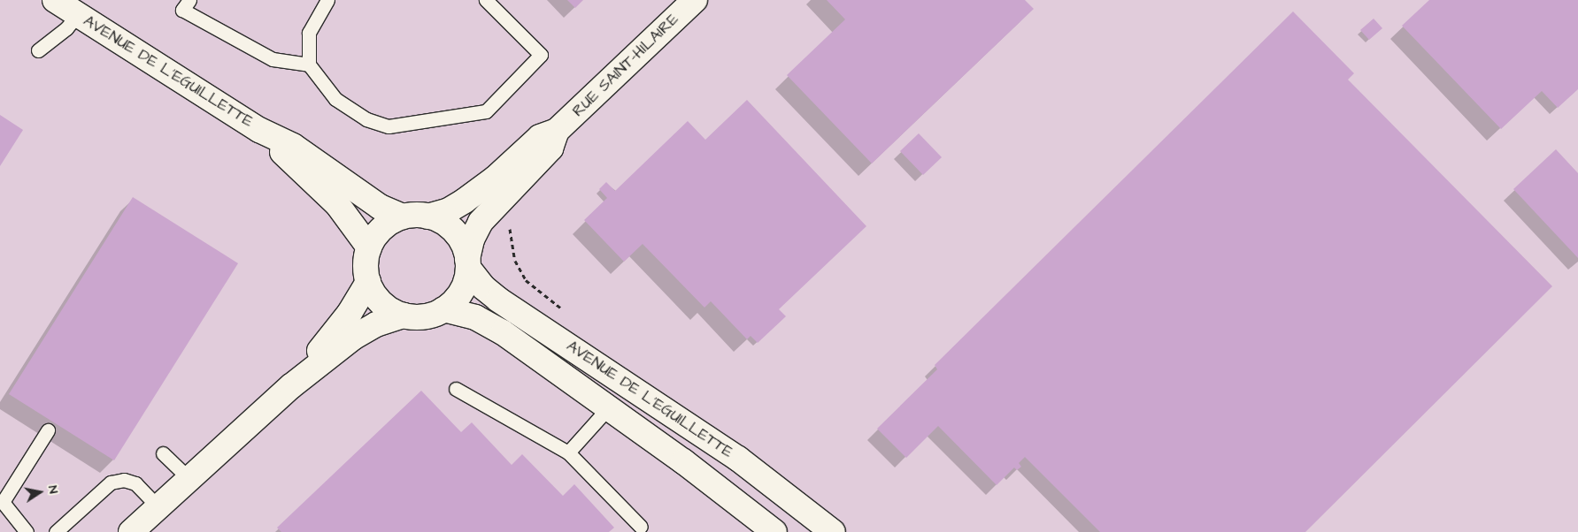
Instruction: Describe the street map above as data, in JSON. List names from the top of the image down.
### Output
{
  "streets": {
    "street": ["RUE SAINT-HILAIRE", "AVENUE DE L'EGUILLETTE"]
  },
  "crossings": [
    ["RUE SAINT-HILAIRE", "AVENUE DE L'EGUILLETTE"]
  ],
  "north": "right"
}
